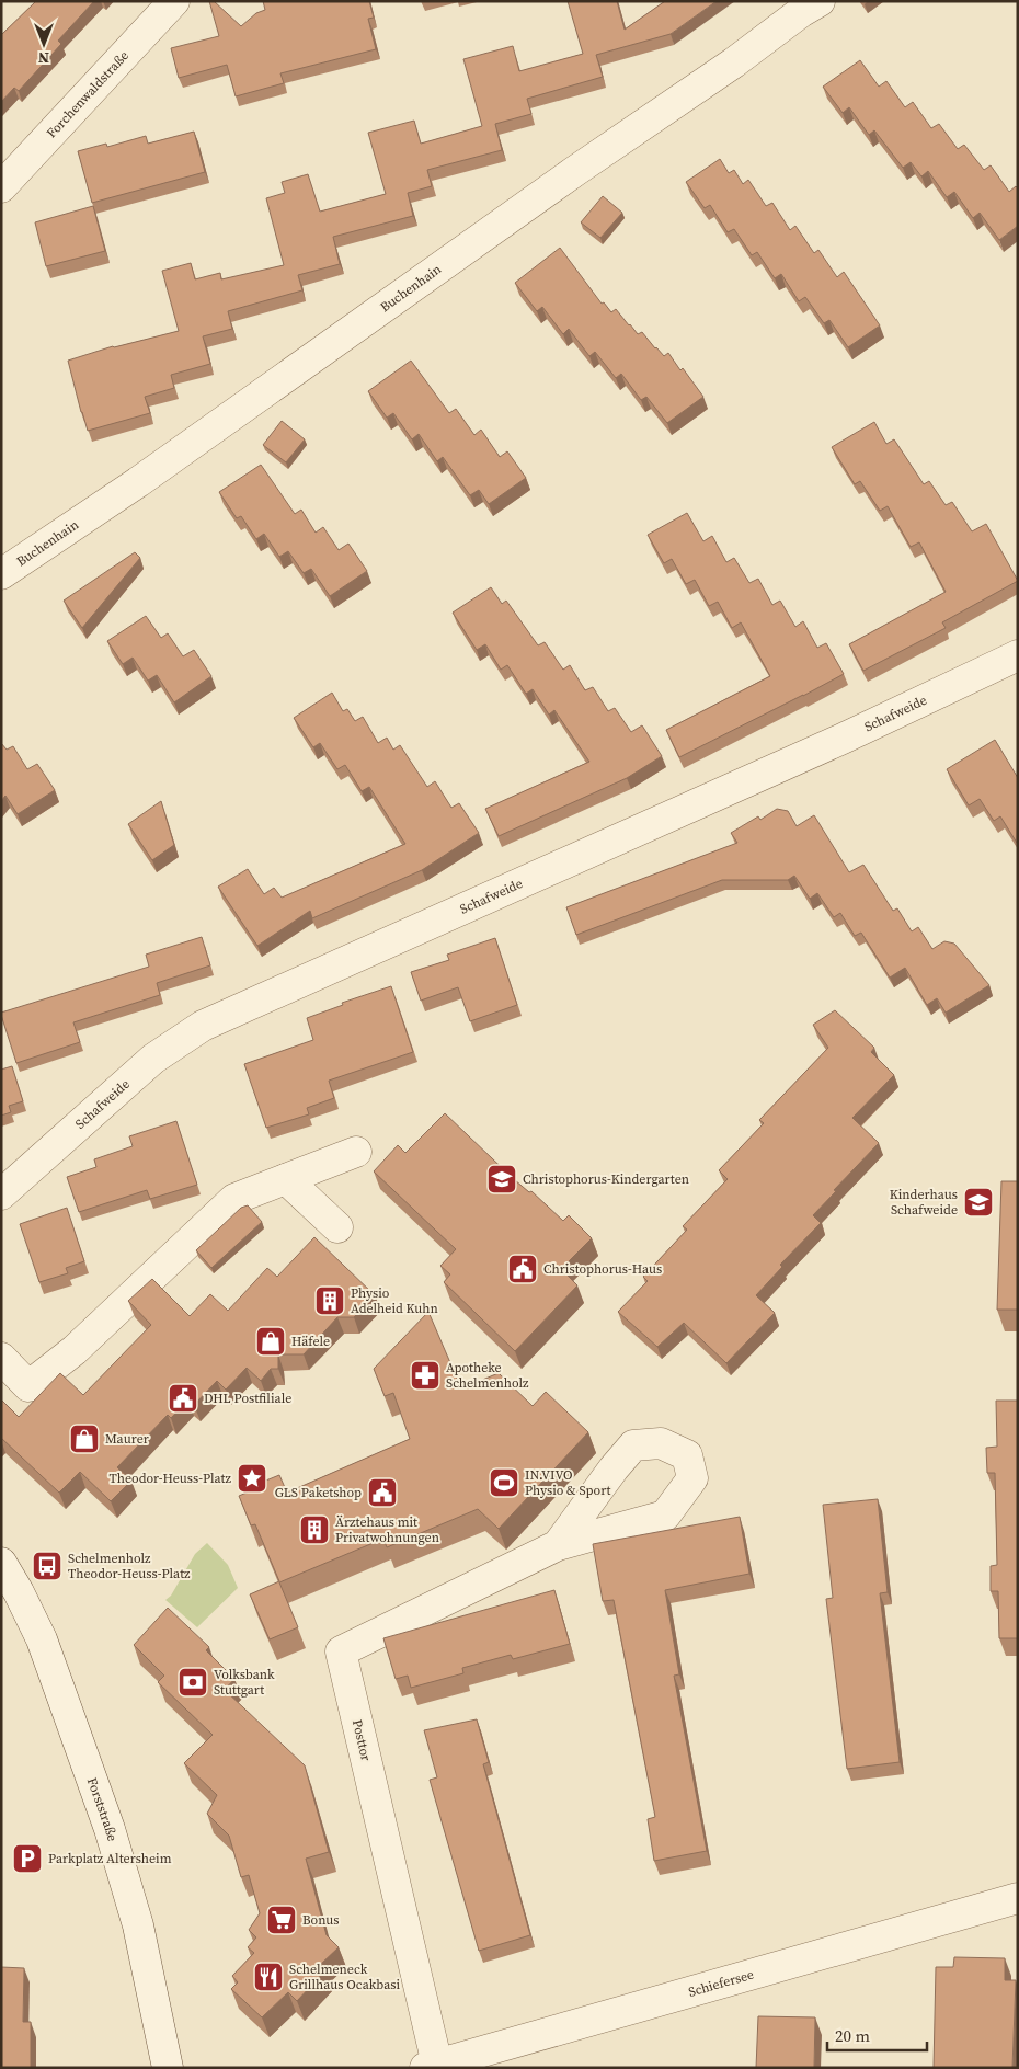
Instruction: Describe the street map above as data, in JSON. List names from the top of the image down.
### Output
{
  "streets": {
    "street": [
      "Forchenwaldstraße",
      "Buchenhain",
      "Schafweide",
      "Posttor",
      "Forststraße",
      "Schiefersee"
    ]
  },
  "crossings": [
    ["Posttor", "Schiefersee"]
  ],
  "places": {
    "school or university": ["Christophorus-Kindergarten", "Kinderhaus Schafweide"],
    "public building": ["Christophorus-Haus", "DHL Postfiliale", "GLS Paketshop"],
    "building": ["Physio Adelheid Kuhn", "Ärztehaus mit Privatwohnungen"],
    "shop": ["Häfele", "Maurer"],
    "pharmacy": ["Apotheke Schelmenholz"],
    "place": ["Theodor-Heuss-Platz"],
    "sports": ["IN.VIVO Physio & Sport"],
    "bus stop": ["Schelmenholz Theodor-Heuss-Platz"],
    "bank": ["Volksbank Stuttgart"],
    "parking": ["Parkplatz Altersheim"],
    "supermarket": ["Bonus"],
    "restaurant": ["Schelmeneck Grillhaus Ocakbasi"]
  },
  "scale_bar": "20 m",
  "north": "bottom"
}
